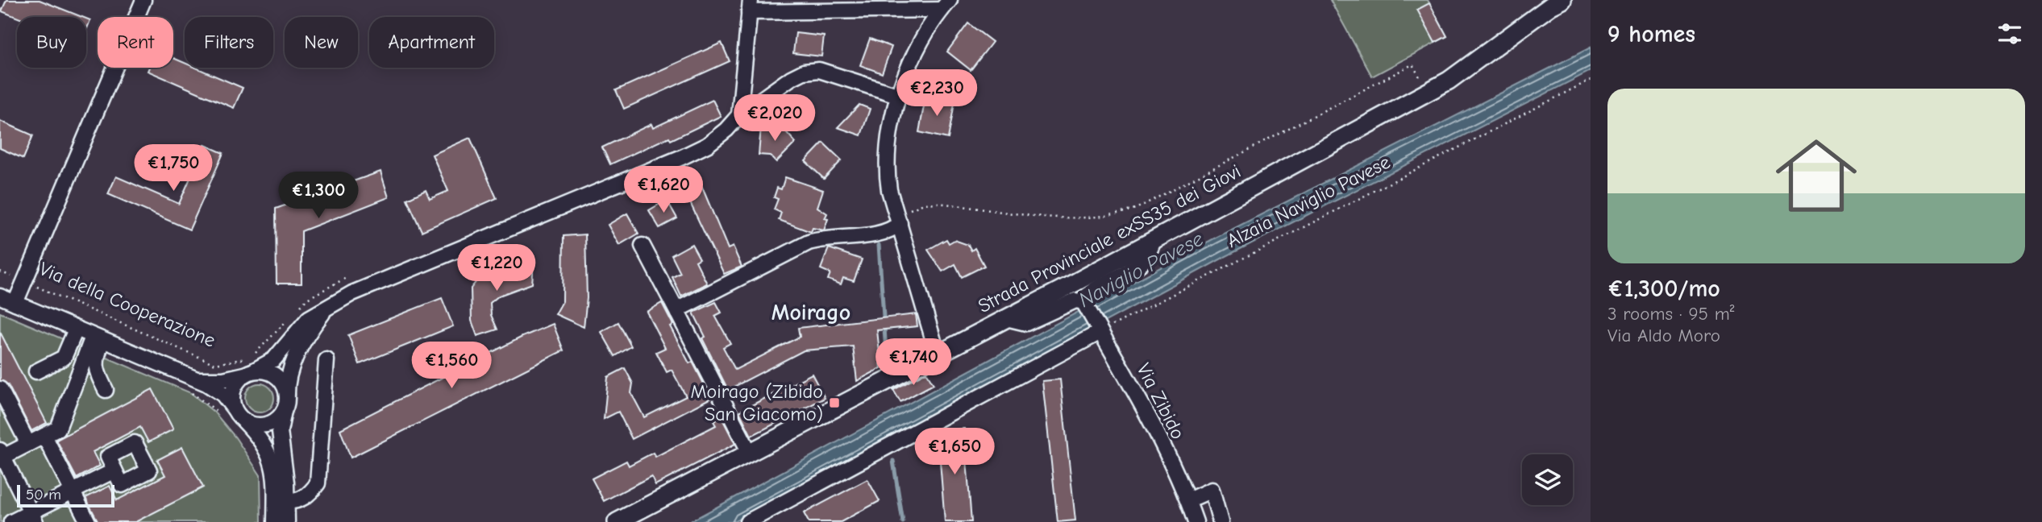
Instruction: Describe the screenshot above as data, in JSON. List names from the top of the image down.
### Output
{
  "streets": {
    "main road": ["Strada Provinciale exSS35 dei Giovi"],
    "street": ["Via della Cooperazione", "Via Zibido"],
    "path": ["Alzaia Naviglio Pavese"]
  },
  "crossings": [
    ["Alzaia Naviglio Pavese", "Via Zibido"]
  ],
  "districts": ["Moirago"],
  "water": ["Naviglio Pavese"],
  "places": {
    "transit": ["Moirago (Zibido San Giacomo)"]
  },
  "scale_bar": "50 m",
  "page": {
    "heading": "9 homes",
    "chip": [
      "Buy",
      "Rent",
      "Filters",
      "New",
      "Apartment"
    ],
    "list": [
      {
        "name": "€1,300/mo",
        "note": "3 rooms · 95 m² · Via Aldo Moro"
      }
    ],
    "price": [
      "€2,230",
      "€2,020",
      "€1,750",
      "€1,620",
      "€1,300",
      "€1,220",
      "€1,740",
      "€1,560",
      "€1,650"
    ],
    "scale": "50 m"
  }
}
